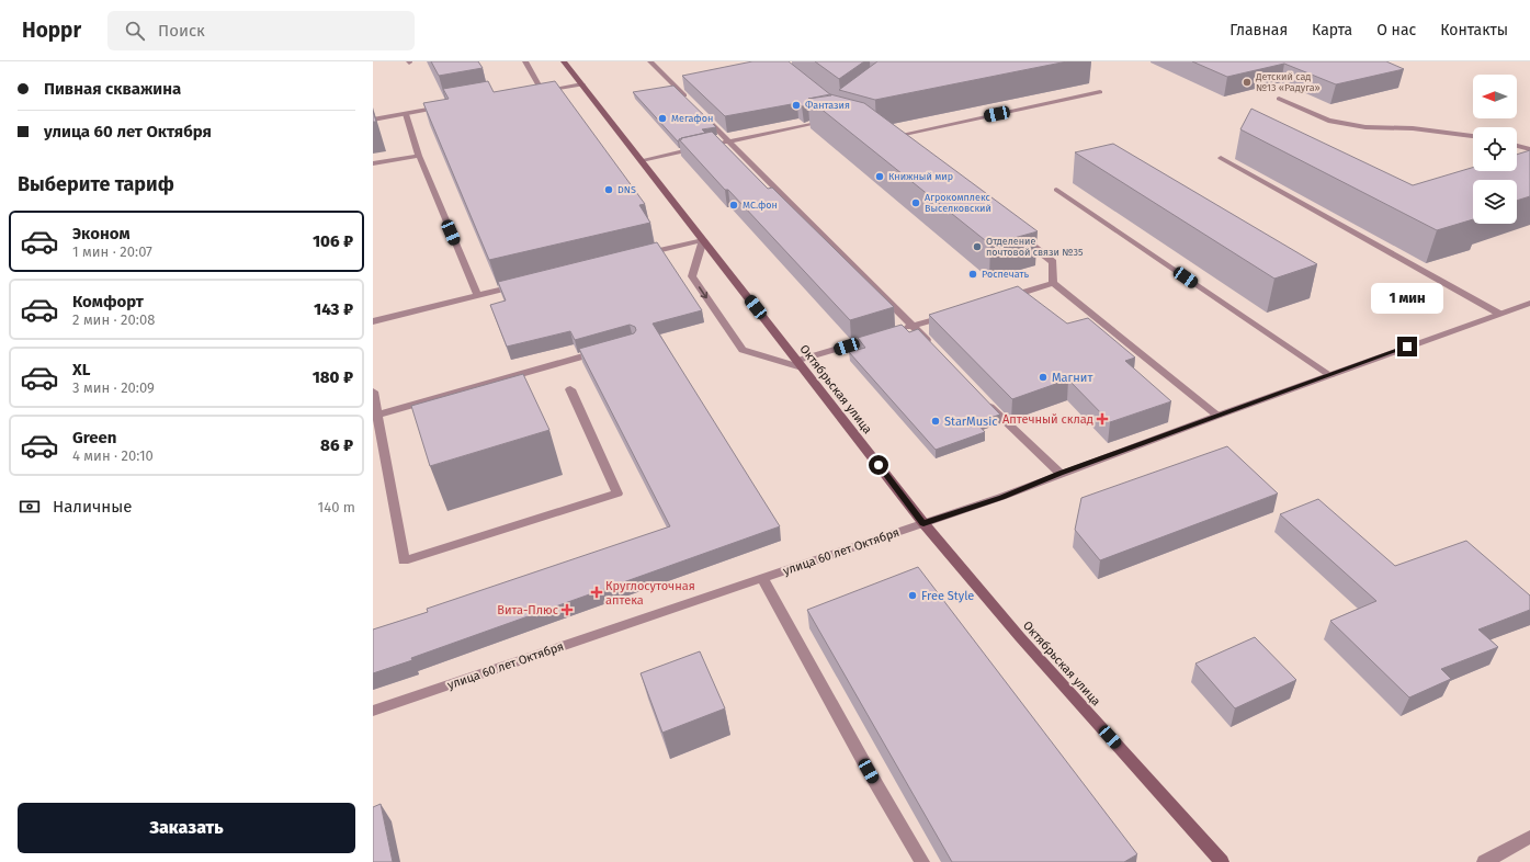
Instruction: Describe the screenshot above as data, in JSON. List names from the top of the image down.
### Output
{
  "streets": {
    "main road": ["Октябрьская улица"],
    "street": ["улица 60 лет Октября"]
  },
  "crossings": [
    ["Октябрьская улица", "улица 60 лет Октября"]
  ],
  "places": {
    "other": [
      "Детский сад №13 «Радуга»",
      "Фантазия",
      "Мегафон",
      "Книжный мир",
      "DNS",
      "Агрокомплекс Выселковский",
      "МС.фон",
      "Отделение почтовой связи №35",
      "Роспечать",
      "Магнит",
      "StarMusic",
      "Free Style"
    ],
    "health": ["Аптечный склад", "Круглосуточная аптека", "Вита-Плюс"]
  },
  "north": "left",
  "page": {
    "header": "Hoppr",
    "search": "Поиск",
    "nav": [
      "Главная",
      "Карта",
      "О нас",
      "Контакты"
    ],
    "banner": ["Пивная скважина", "улица 60 лет Октября"],
    "heading": "Выберите тариф",
    "list": [
      {
        "name": "Эконом",
        "note": "1 мин · 20:07",
        "value": "106 ₽"
      },
      {
        "name": "Комфорт",
        "note": "2 мин · 20:08",
        "value": "143 ₽"
      },
      {
        "name": "XL",
        "note": "3 мин · 20:09",
        "value": "180 ₽"
      },
      {
        "name": "Green",
        "note": "4 мин · 20:10",
        "value": "86 ₽"
      }
    ],
    "bubble": "1 мин",
    "pay": ["Наличные", "140 m"],
    "buttons": "Заказать"
  }
}
